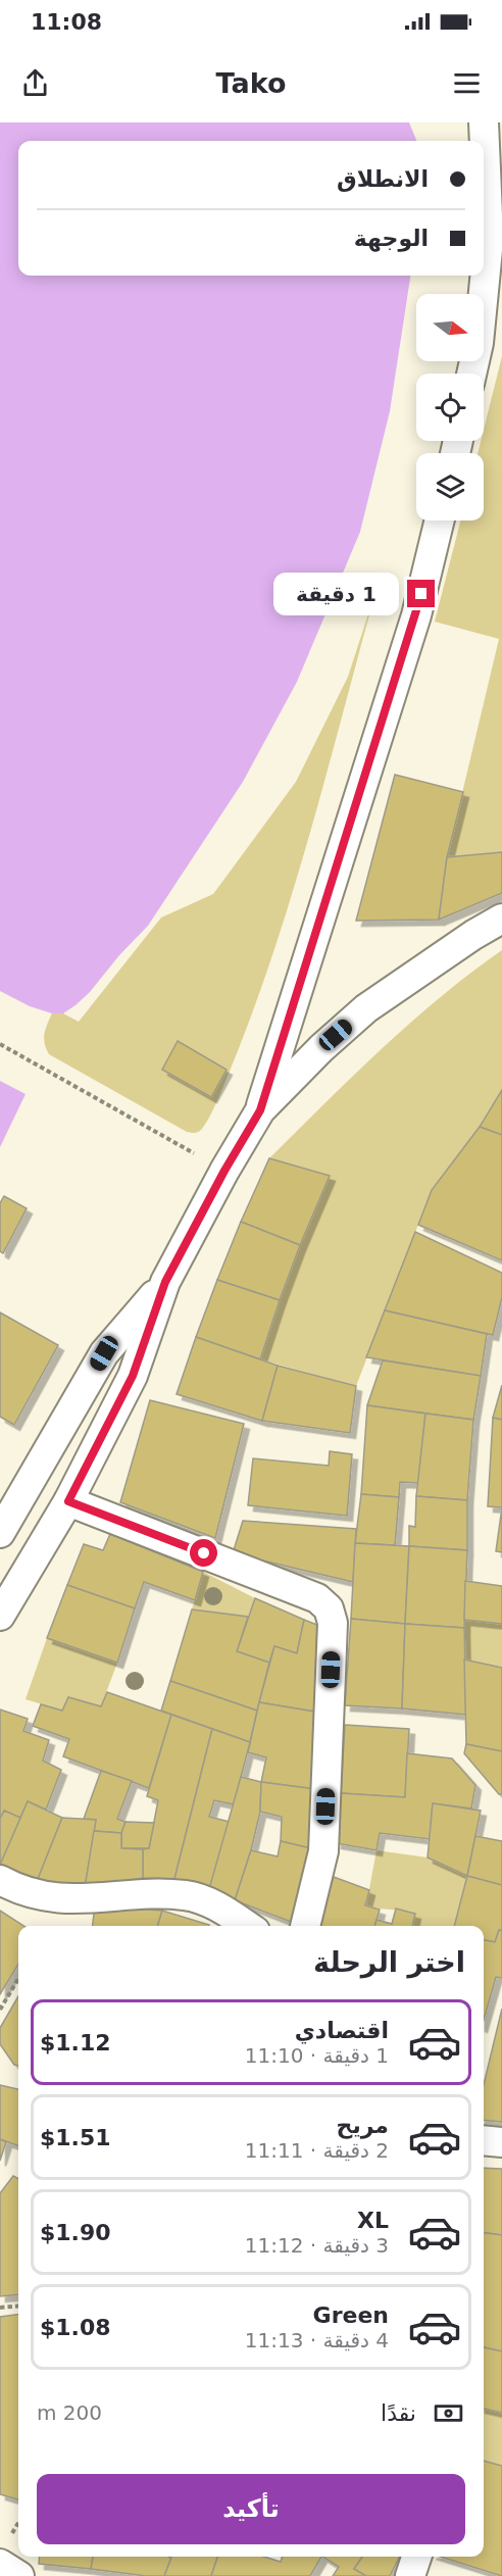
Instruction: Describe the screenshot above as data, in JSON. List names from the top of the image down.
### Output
{
  "north": "right",
  "page": {
    "status": "11:08",
    "header": "Tako",
    "banner": ["الانطلاق", "الوجهة"],
    "bubble": "1 دقيقة",
    "heading": "اختر الرحلة",
    "list": [
      {
        "name": "اقتصادي",
        "note": "1 دقيقة · 11:10",
        "value": "$1.12"
      },
      {
        "name": "مريح",
        "note": "2 دقيقة · 11:11",
        "value": "$1.51"
      },
      {
        "name": "XL",
        "note": "3 دقيقة · 11:12",
        "value": "$1.90"
      },
      {
        "name": "Green",
        "note": "4 دقيقة · 11:13",
        "value": "$1.08"
      }
    ],
    "pay": ["نقدًا", "200 m"],
    "buttons": "تأكيد"
  }
}
